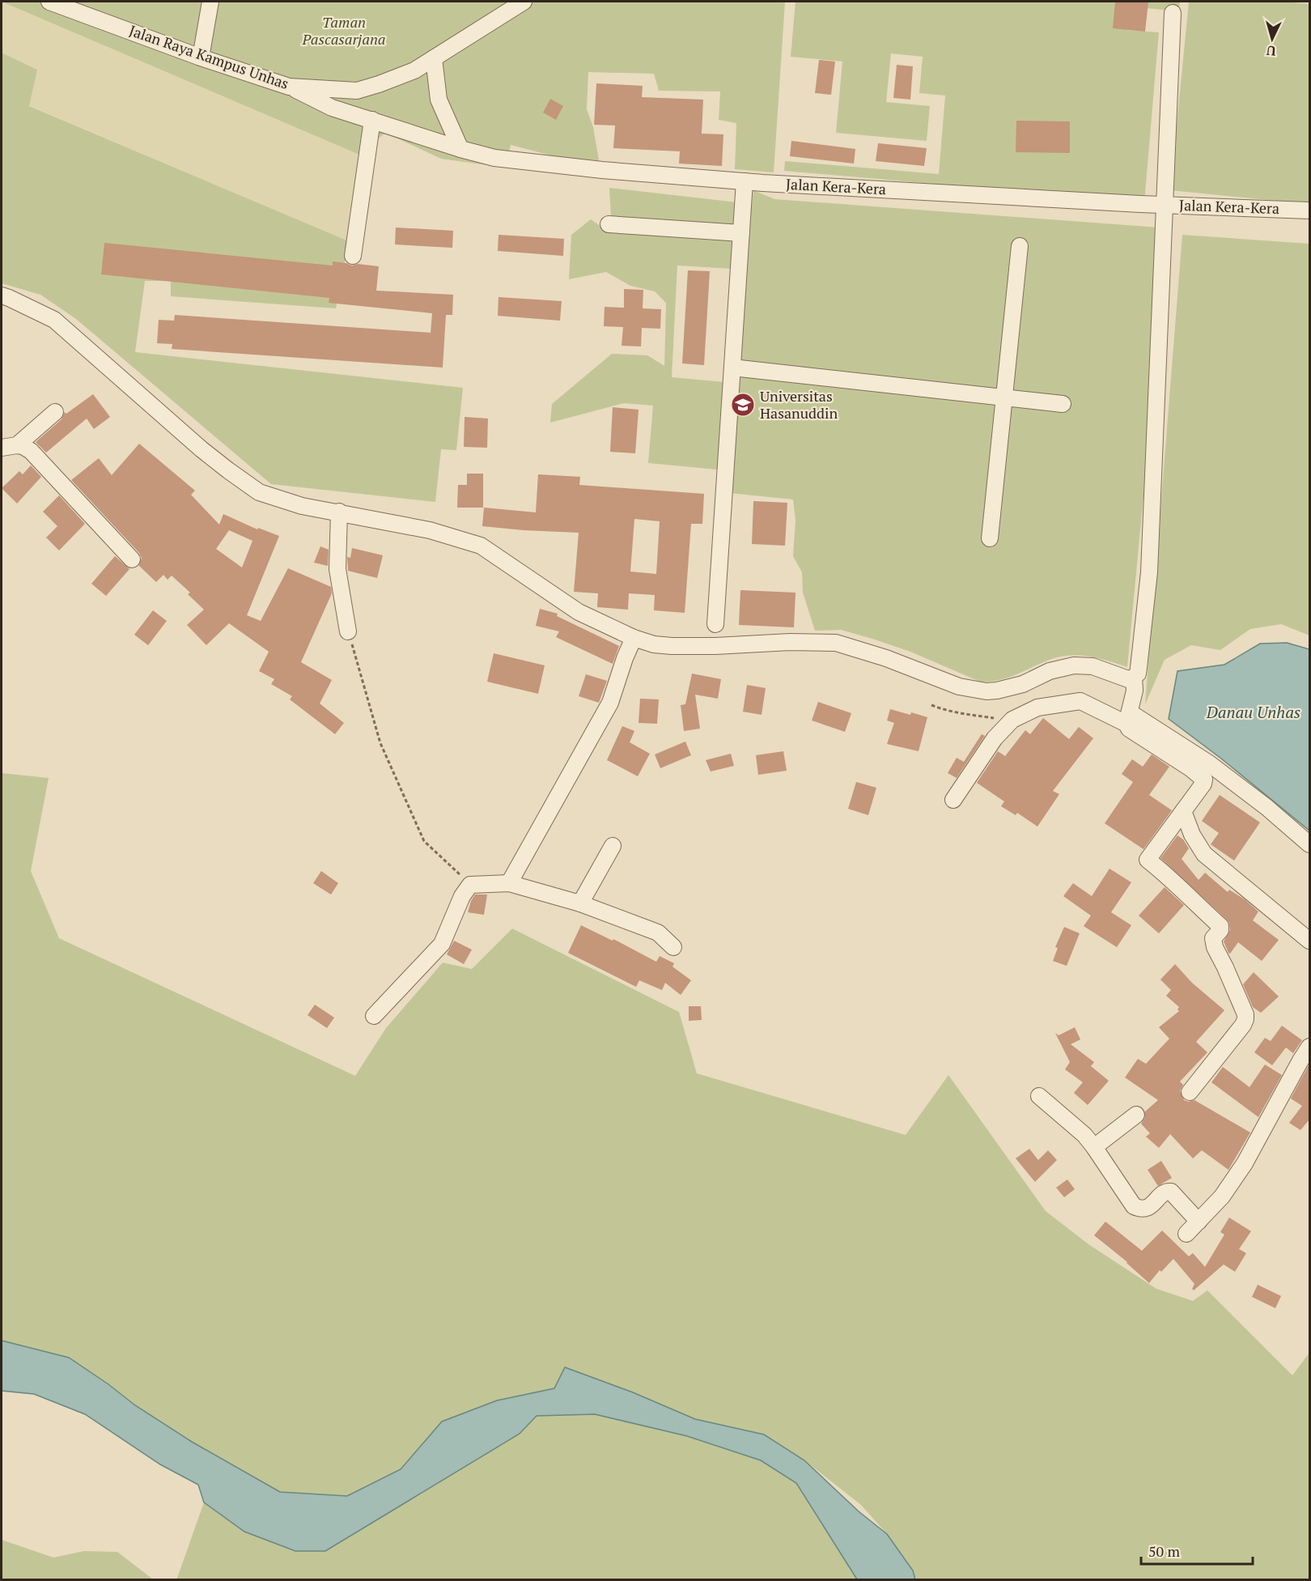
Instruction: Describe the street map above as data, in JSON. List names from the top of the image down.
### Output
{
  "streets": {
    "street": ["Jalan Raya Kampus Unhas", "Jalan Kera-Kera"]
  },
  "crossings": [
    ["Jalan Raya Kampus Unhas", "Jalan Kera-Kera"]
  ],
  "water": ["Danau Unhas"],
  "parks": ["Taman Pascasarjana"],
  "places": {
    "school or university": ["Universitas Hasanuddin"]
  },
  "scale_bar": "50 m",
  "north": "bottom"
}
